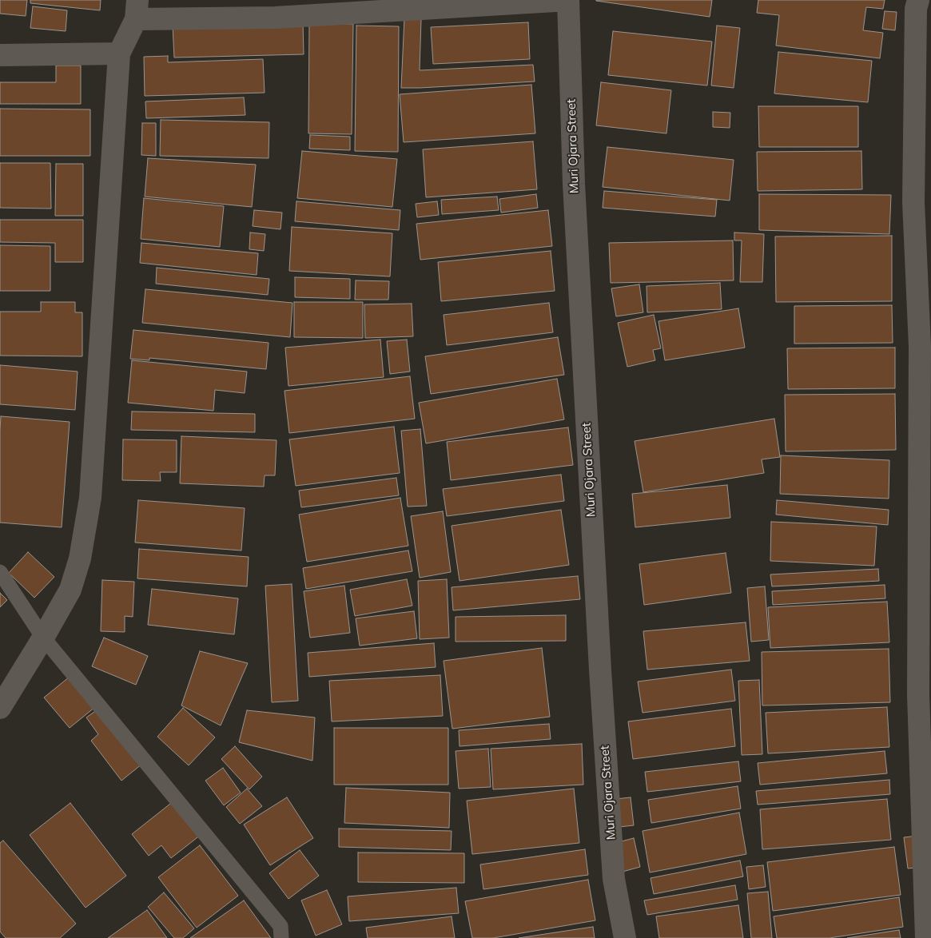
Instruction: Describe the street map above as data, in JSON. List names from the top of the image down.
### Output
{
  "streets": {
    "street": ["Muri Ojara Street"]
  }
}
